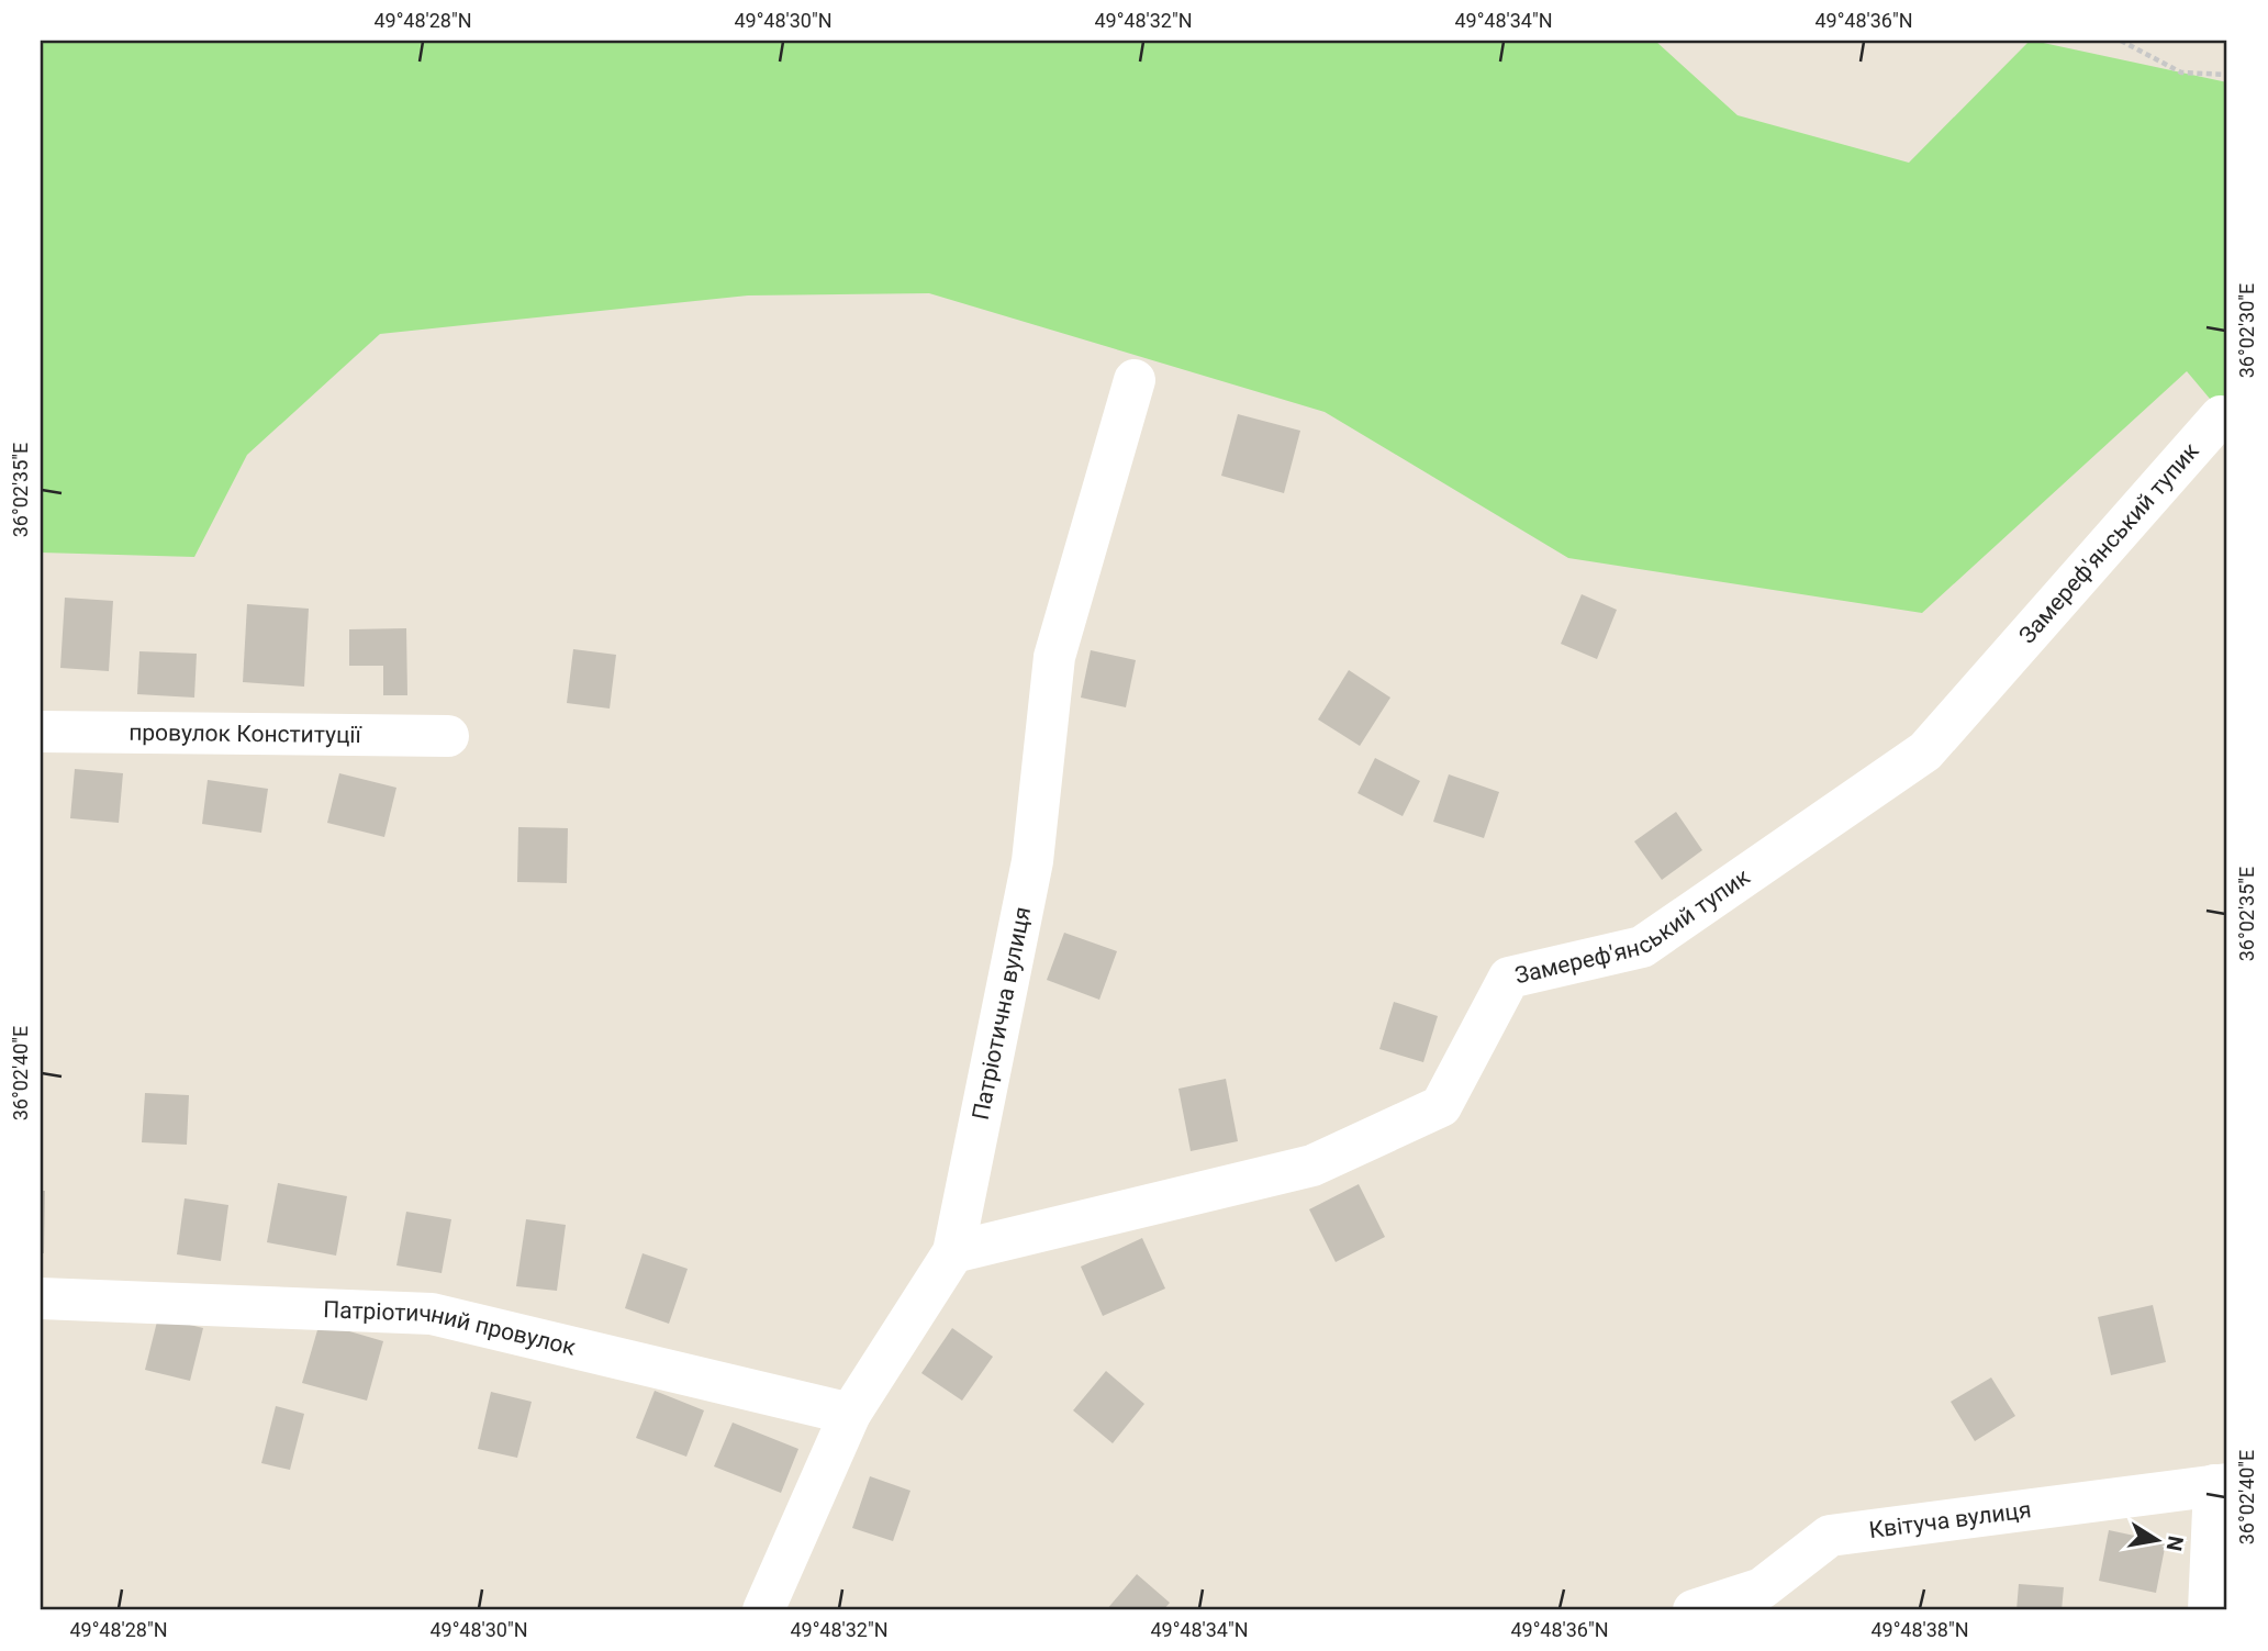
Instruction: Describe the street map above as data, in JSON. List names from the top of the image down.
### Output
{
  "streets": {
    "street": [
      "Замереф'янський тупик",
      "провулок Конституції",
      "Патріотична вулиця",
      "Патріотичний провулок",
      "Квітуча вулиця"
    ]
  },
  "crossings": [
    ["Замереф'янський тупик", "Патріотична вулиця"],
    ["Патріотична вулиця", "Патріотичний провулок"]
  ],
  "north": "right",
  "coordinates": [
    "49°48'28\"N",
    "49°48'30\"N",
    "49°48'32\"N",
    "49°48'34\"N",
    "49°48'36\"N",
    "36°02'30\"E",
    "36°02'35\"E",
    "36°02'40\"E",
    "49°48'38\"N"
  ]
}
